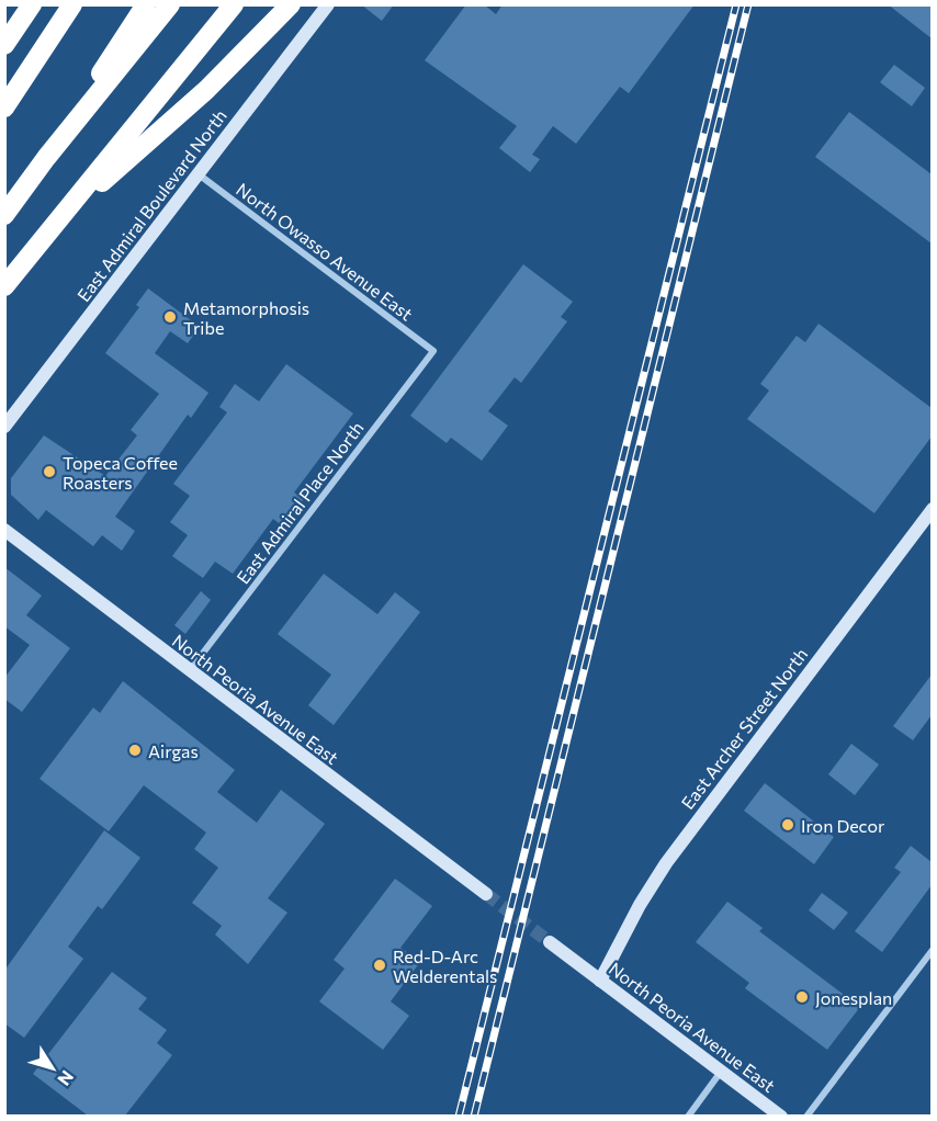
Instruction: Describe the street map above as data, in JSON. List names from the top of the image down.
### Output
{
  "streets": {
    "street": [
      "East Admiral Boulevard North",
      "North Owasso Avenue East",
      "East Admiral Place North",
      "North Peoria Avenue East",
      "East Archer Street North"
    ]
  },
  "crossings": [
    ["East Admiral Boulevard North", "North Owasso Avenue East"],
    ["North Owasso Avenue East", "East Admiral Place North"],
    ["East Admiral Place North", "North Peoria Avenue East"],
    ["North Peoria Avenue East", "East Archer Street North"]
  ],
  "places": [
    "Metamorphosis Tribe",
    "Topeca Coffee Roasters",
    "Airgas",
    "Iron Decor",
    "Red-D-Arc Welderentals",
    "Jonesplan"
  ],
  "north": "bottom right"
}
